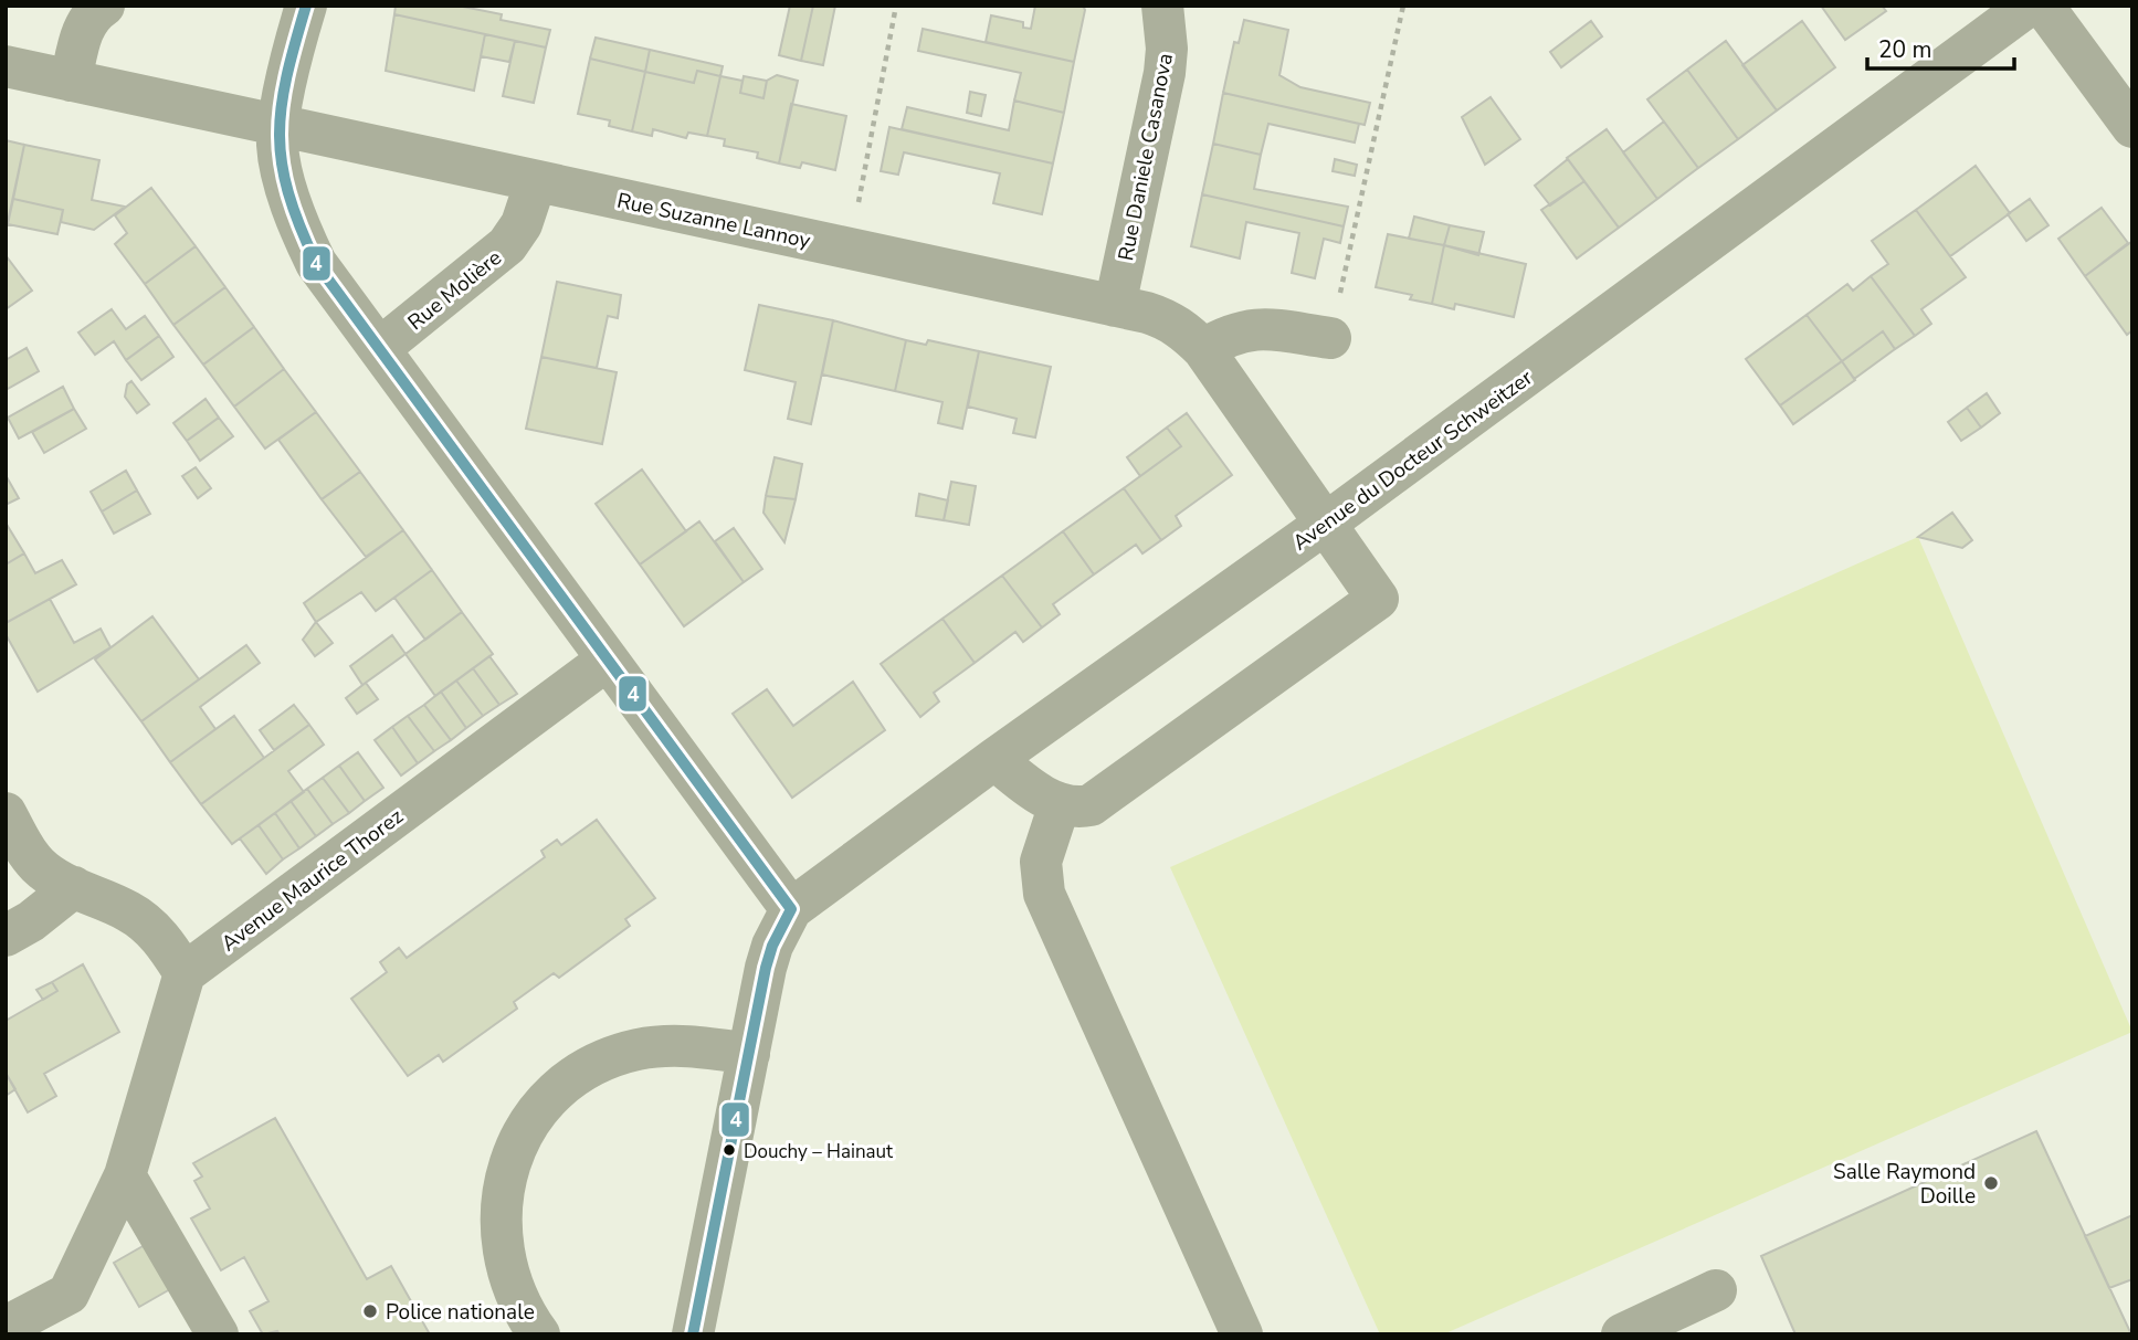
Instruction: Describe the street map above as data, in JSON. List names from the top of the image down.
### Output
{
  "streets": {
    "street": [
      "Rue Daniele Casanova",
      "Rue Suzanne Lannoy",
      "Rue Molière",
      "Avenue du Docteur Schweitzer",
      "Avenue Maurice Thorez"
    ]
  },
  "crossings": [
    ["Rue Daniele Casanova", "Rue Suzanne Lannoy"],
    ["Rue Suzanne Lannoy", "Rue Molière"],
    ["Rue Suzanne Lannoy", "Avenue du Docteur Schweitzer"]
  ],
  "places": ["Douchy – Hainaut", "Salle Raymond Doille", "Police nationale"],
  "lines": ["transit line 4"],
  "scale_bar": "20 m"
}
